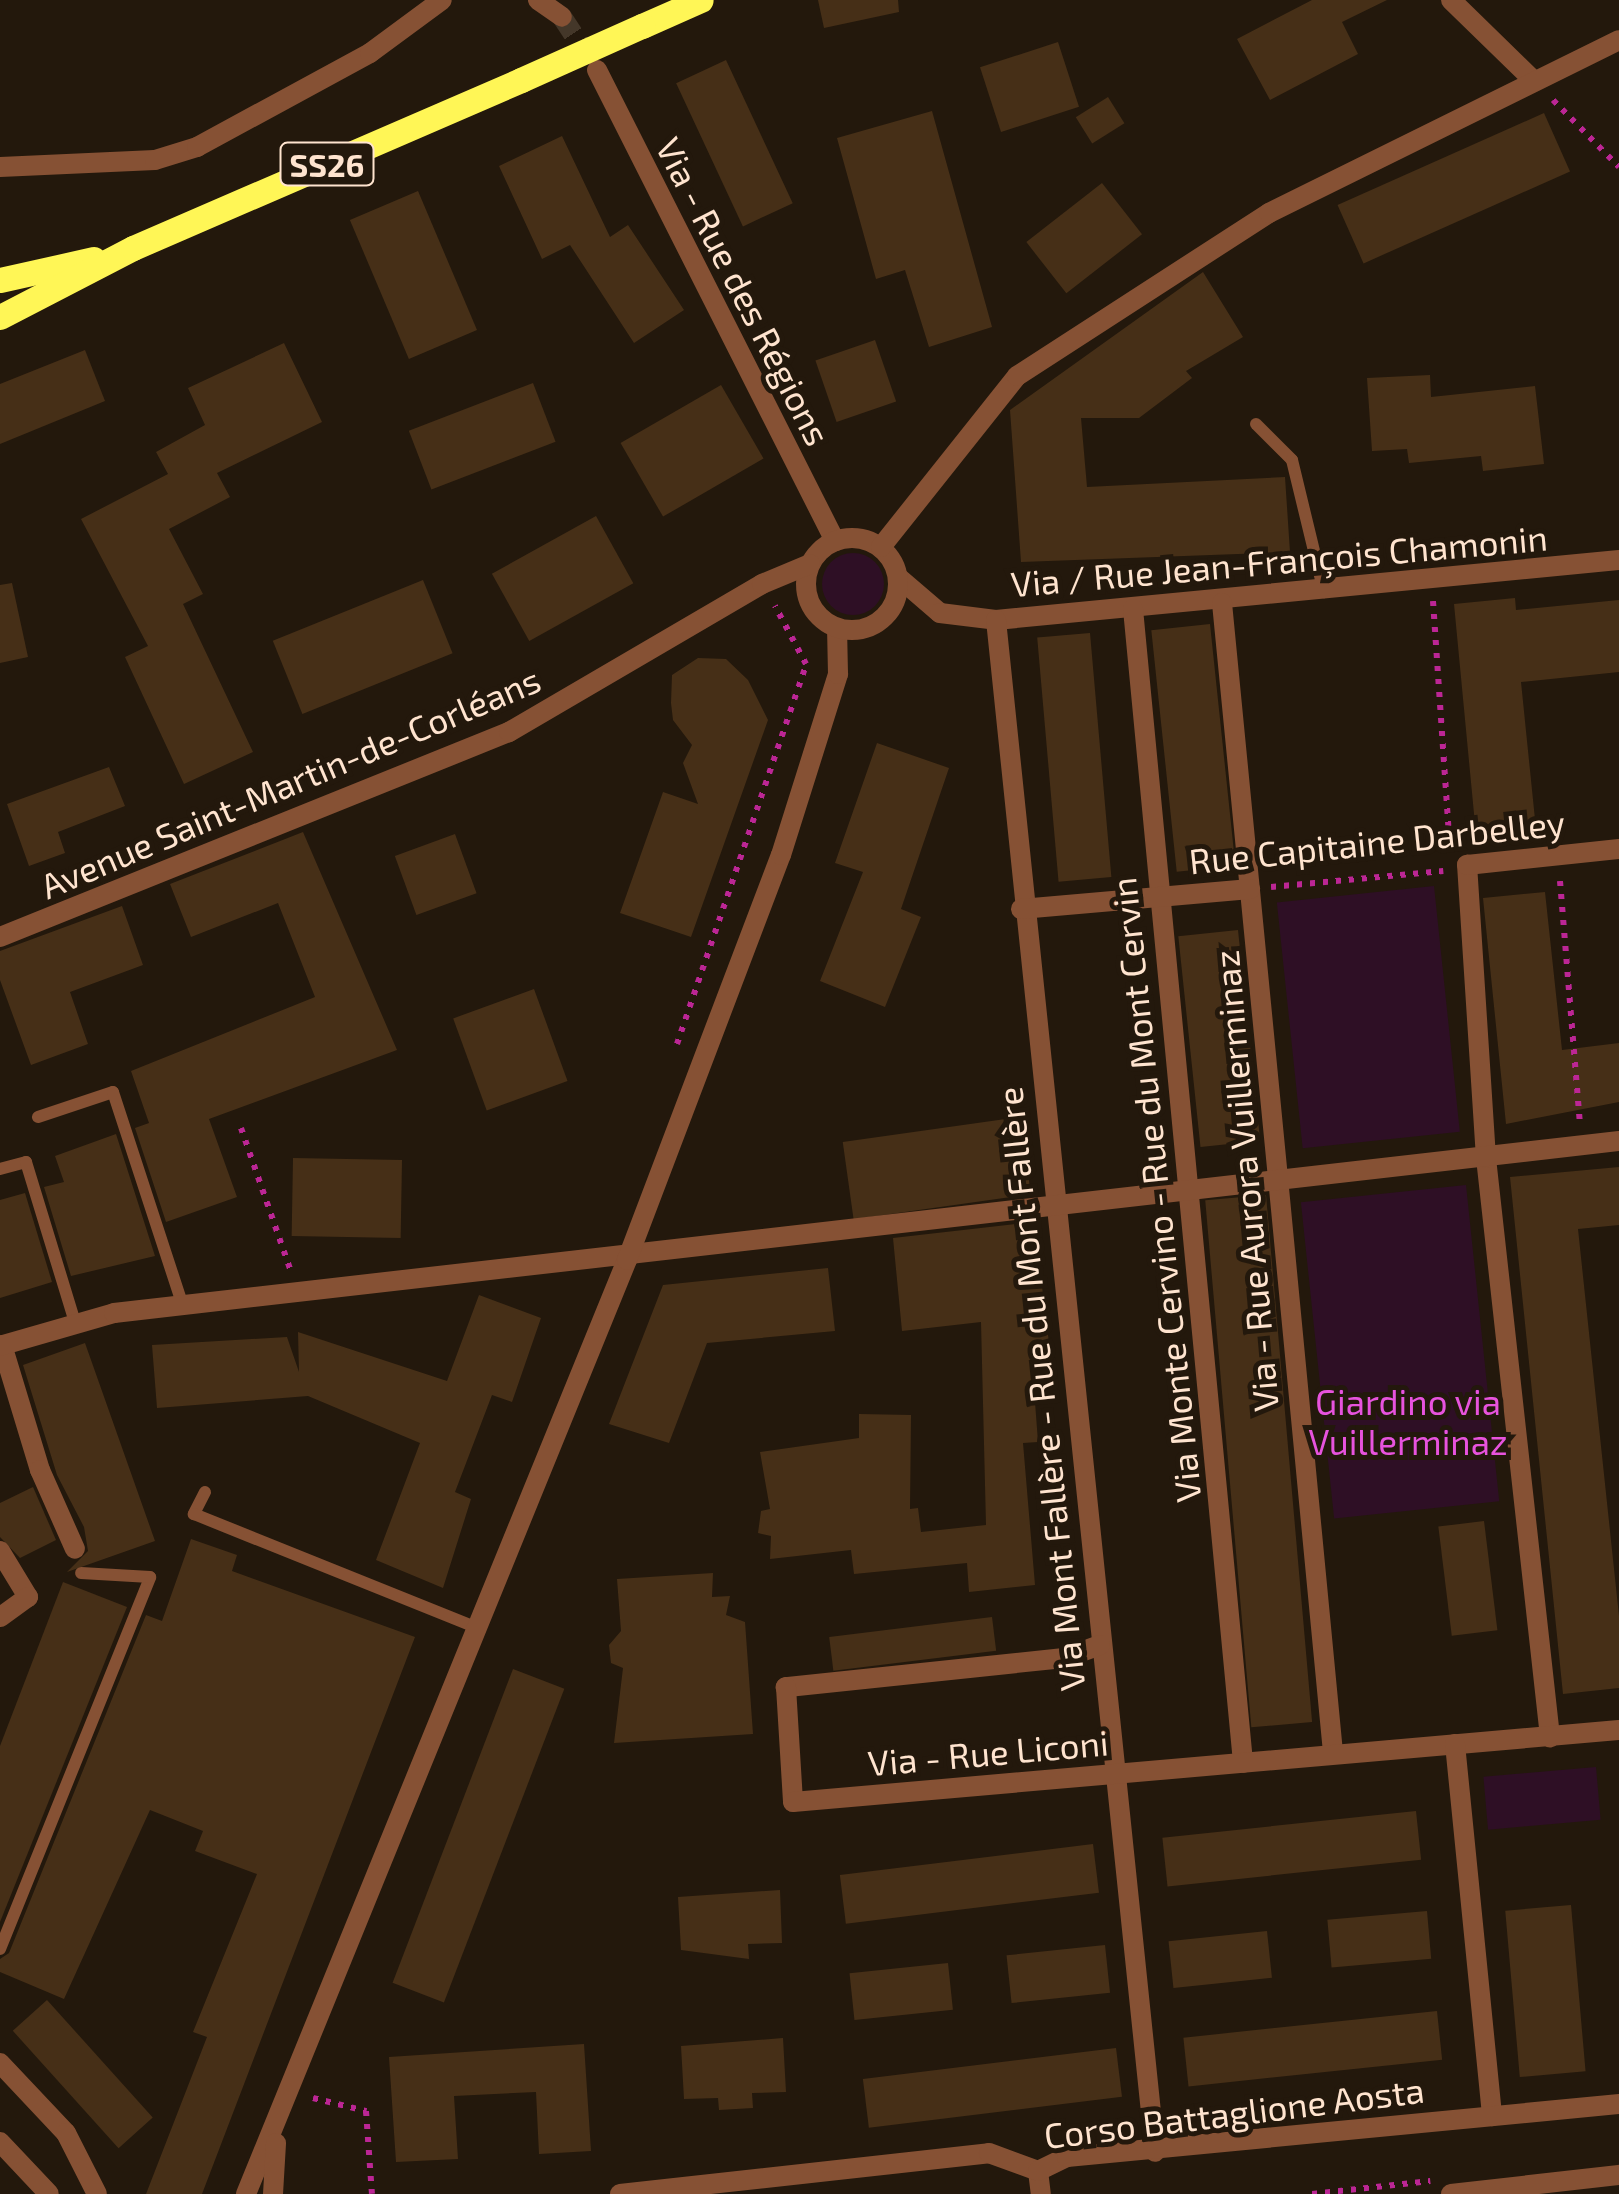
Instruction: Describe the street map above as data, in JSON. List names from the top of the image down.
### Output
{
  "streets": {
    "main road": ["SS26"],
    "street": [
      "Via - Rue des Régions",
      "Via / Rue Jean-François Chamonin",
      "Avenue Saint-Martin-de-Corléans",
      "Rue Capitaine Darbelley",
      "Via - Rue Aurora Vuillerminaz",
      "Via Monte Cervino - Rue du Mont Cervin",
      "Via Mont Fallère - Rue du Mont Fallère",
      "Via - Rue Liconi",
      "Corso Battaglione Aosta"
    ]
  },
  "crossings": [
    ["Via - Rue des Régions", "Via / Rue Jean-François Chamonin"],
    ["Via - Rue des Régions", "Avenue Saint-Martin-de-Corléans"],
    ["Via / Rue Jean-François Chamonin", "Avenue Saint-Martin-de-Corléans"],
    ["Via / Rue Jean-François Chamonin", "Via - Rue Aurora Vuillerminaz"],
    ["Via / Rue Jean-François Chamonin", "Via Monte Cervino - Rue du Mont Cervin"],
    ["Via / Rue Jean-François Chamonin", "Via Mont Fallère - Rue du Mont Fallère"],
    ["Rue Capitaine Darbelley", "Via - Rue Aurora Vuillerminaz"],
    ["Rue Capitaine Darbelley", "Via Monte Cervino - Rue du Mont Cervin"],
    ["Rue Capitaine Darbelley", "Via Mont Fallère - Rue du Mont Fallère"],
    ["Via - Rue Aurora Vuillerminaz", "Via - Rue Liconi"],
    ["Via Monte Cervino - Rue du Mont Cervin", "Via - Rue Liconi"],
    ["Via Mont Fallère - Rue du Mont Fallère", "Via - Rue Liconi"],
    ["Via Mont Fallère - Rue du Mont Fallère", "Corso Battaglione Aosta"]
  ],
  "parks": ["Giardino via Vuillerminaz"]
}
